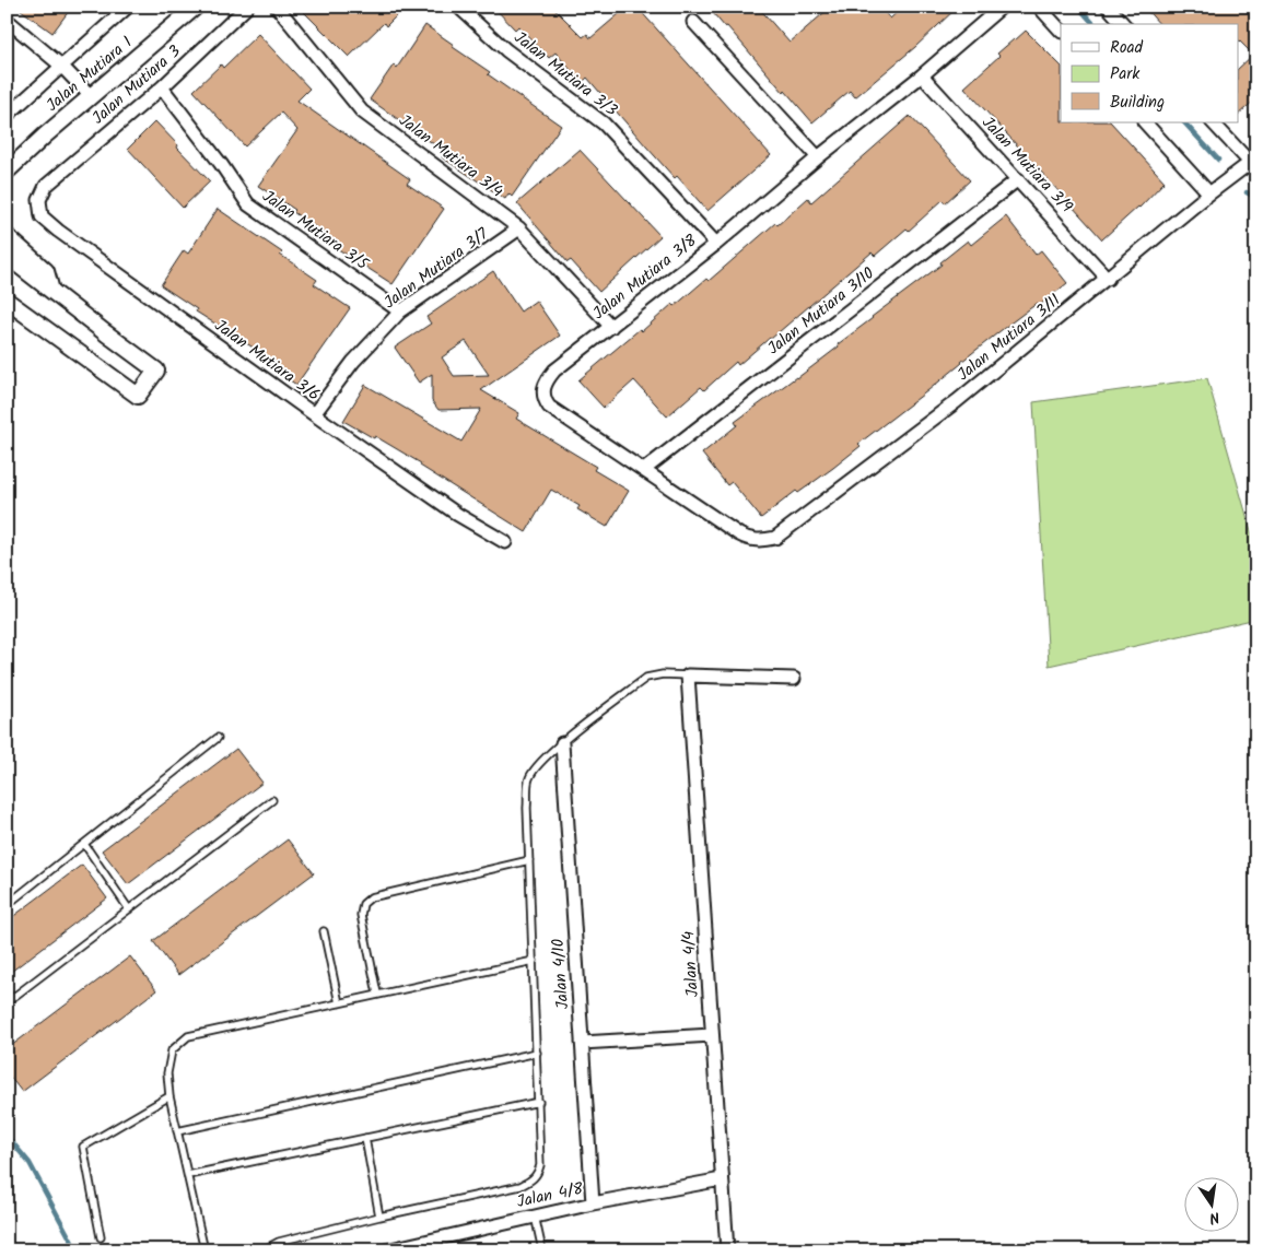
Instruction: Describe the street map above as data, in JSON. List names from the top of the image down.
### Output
{
  "streets": {
    "street": [
      "Jalan Mutiara 1",
      "Jalan Mutiara 3/3",
      "Jalan Mutiara 3",
      "Jalan Mutiara 3/4",
      "Jalan Mutiara 3/9",
      "Jalan Mutiara 3/5",
      "Jalan Mutiara 3/7",
      "Jalan Mutiara 3/8",
      "Jalan Mutiara 3/10",
      "Jalan Mutiara 3/11",
      "Jalan Mutiara 3/6",
      "Jalan 4/4",
      "Jalan 4/10",
      "Jalan 4/8"
    ]
  },
  "crossings": [
    ["Jalan Mutiara 3/3", "Jalan Mutiara 3/8"],
    ["Jalan Mutiara 3", "Jalan Mutiara 3/5"],
    ["Jalan Mutiara 3", "Jalan Mutiara 3/6"],
    ["Jalan Mutiara 3/4", "Jalan Mutiara 3/7"],
    ["Jalan Mutiara 3/4", "Jalan Mutiara 3/8"],
    ["Jalan Mutiara 3/9", "Jalan Mutiara 3/8"],
    ["Jalan Mutiara 3/9", "Jalan Mutiara 3/10"],
    ["Jalan Mutiara 3/9", "Jalan Mutiara 3/11"],
    ["Jalan Mutiara 3/5", "Jalan Mutiara 3/7"],
    ["Jalan Mutiara 3/7", "Jalan Mutiara 3/6"],
    ["Jalan Mutiara 3/8", "Jalan Mutiara 3/10"],
    ["Jalan Mutiara 3/8", "Jalan Mutiara 3/11"],
    ["Jalan 4/4", "Jalan 4/8"],
    ["Jalan 4/10", "Jalan 4/8"]
  ],
  "legend": ["Road", "Park", "Building"],
  "north": "bottom"
}
